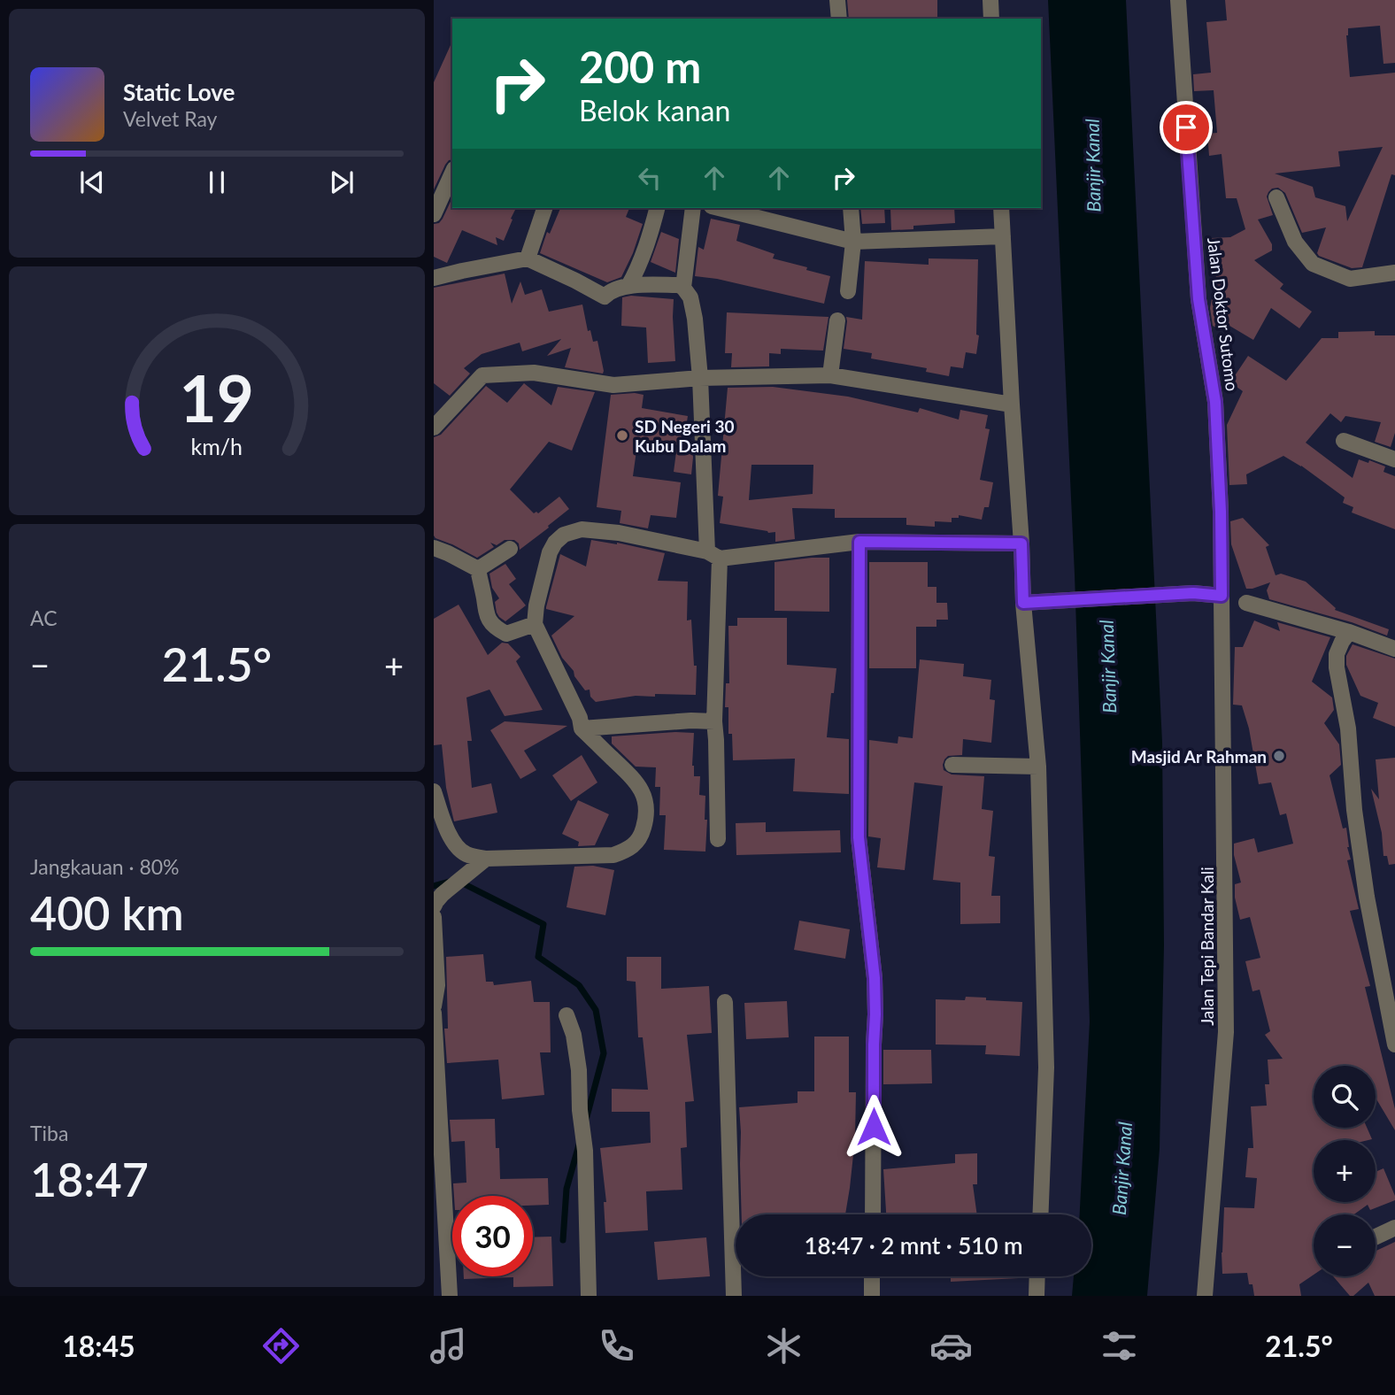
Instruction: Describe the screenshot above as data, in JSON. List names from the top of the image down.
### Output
{
  "streets": {
    "street": ["Jalan Doktor Sutomo", "Jalan Tepi Bandar Kali"]
  },
  "crossings": [
    ["Jalan Doktor Sutomo", "Jalan Tepi Bandar Kali"]
  ],
  "water": ["Banjir Kanal"],
  "places": ["SD Negeri 30 Kubu Dalam", "Masjid Ar Rahman"],
  "page": {
    "turn": ["200 m", "Belok kanan"],
    "song": ["Static Love", "Velvet Ray"],
    "tile": [
      "AC",
      ["Jangkauan · 80%", "400 km"],
      ["Tiba", "18:47"]
    ],
    "heat": ["−", "21.5°", "+"],
    "map_buttons": ["+", "−"],
    "limit": "30",
    "trip": "18:47 · 2 mnt · 510 m",
    "tabs": ["18:45", "21.5°"],
    "gauge": ["19", "km/h"]
  }
}
